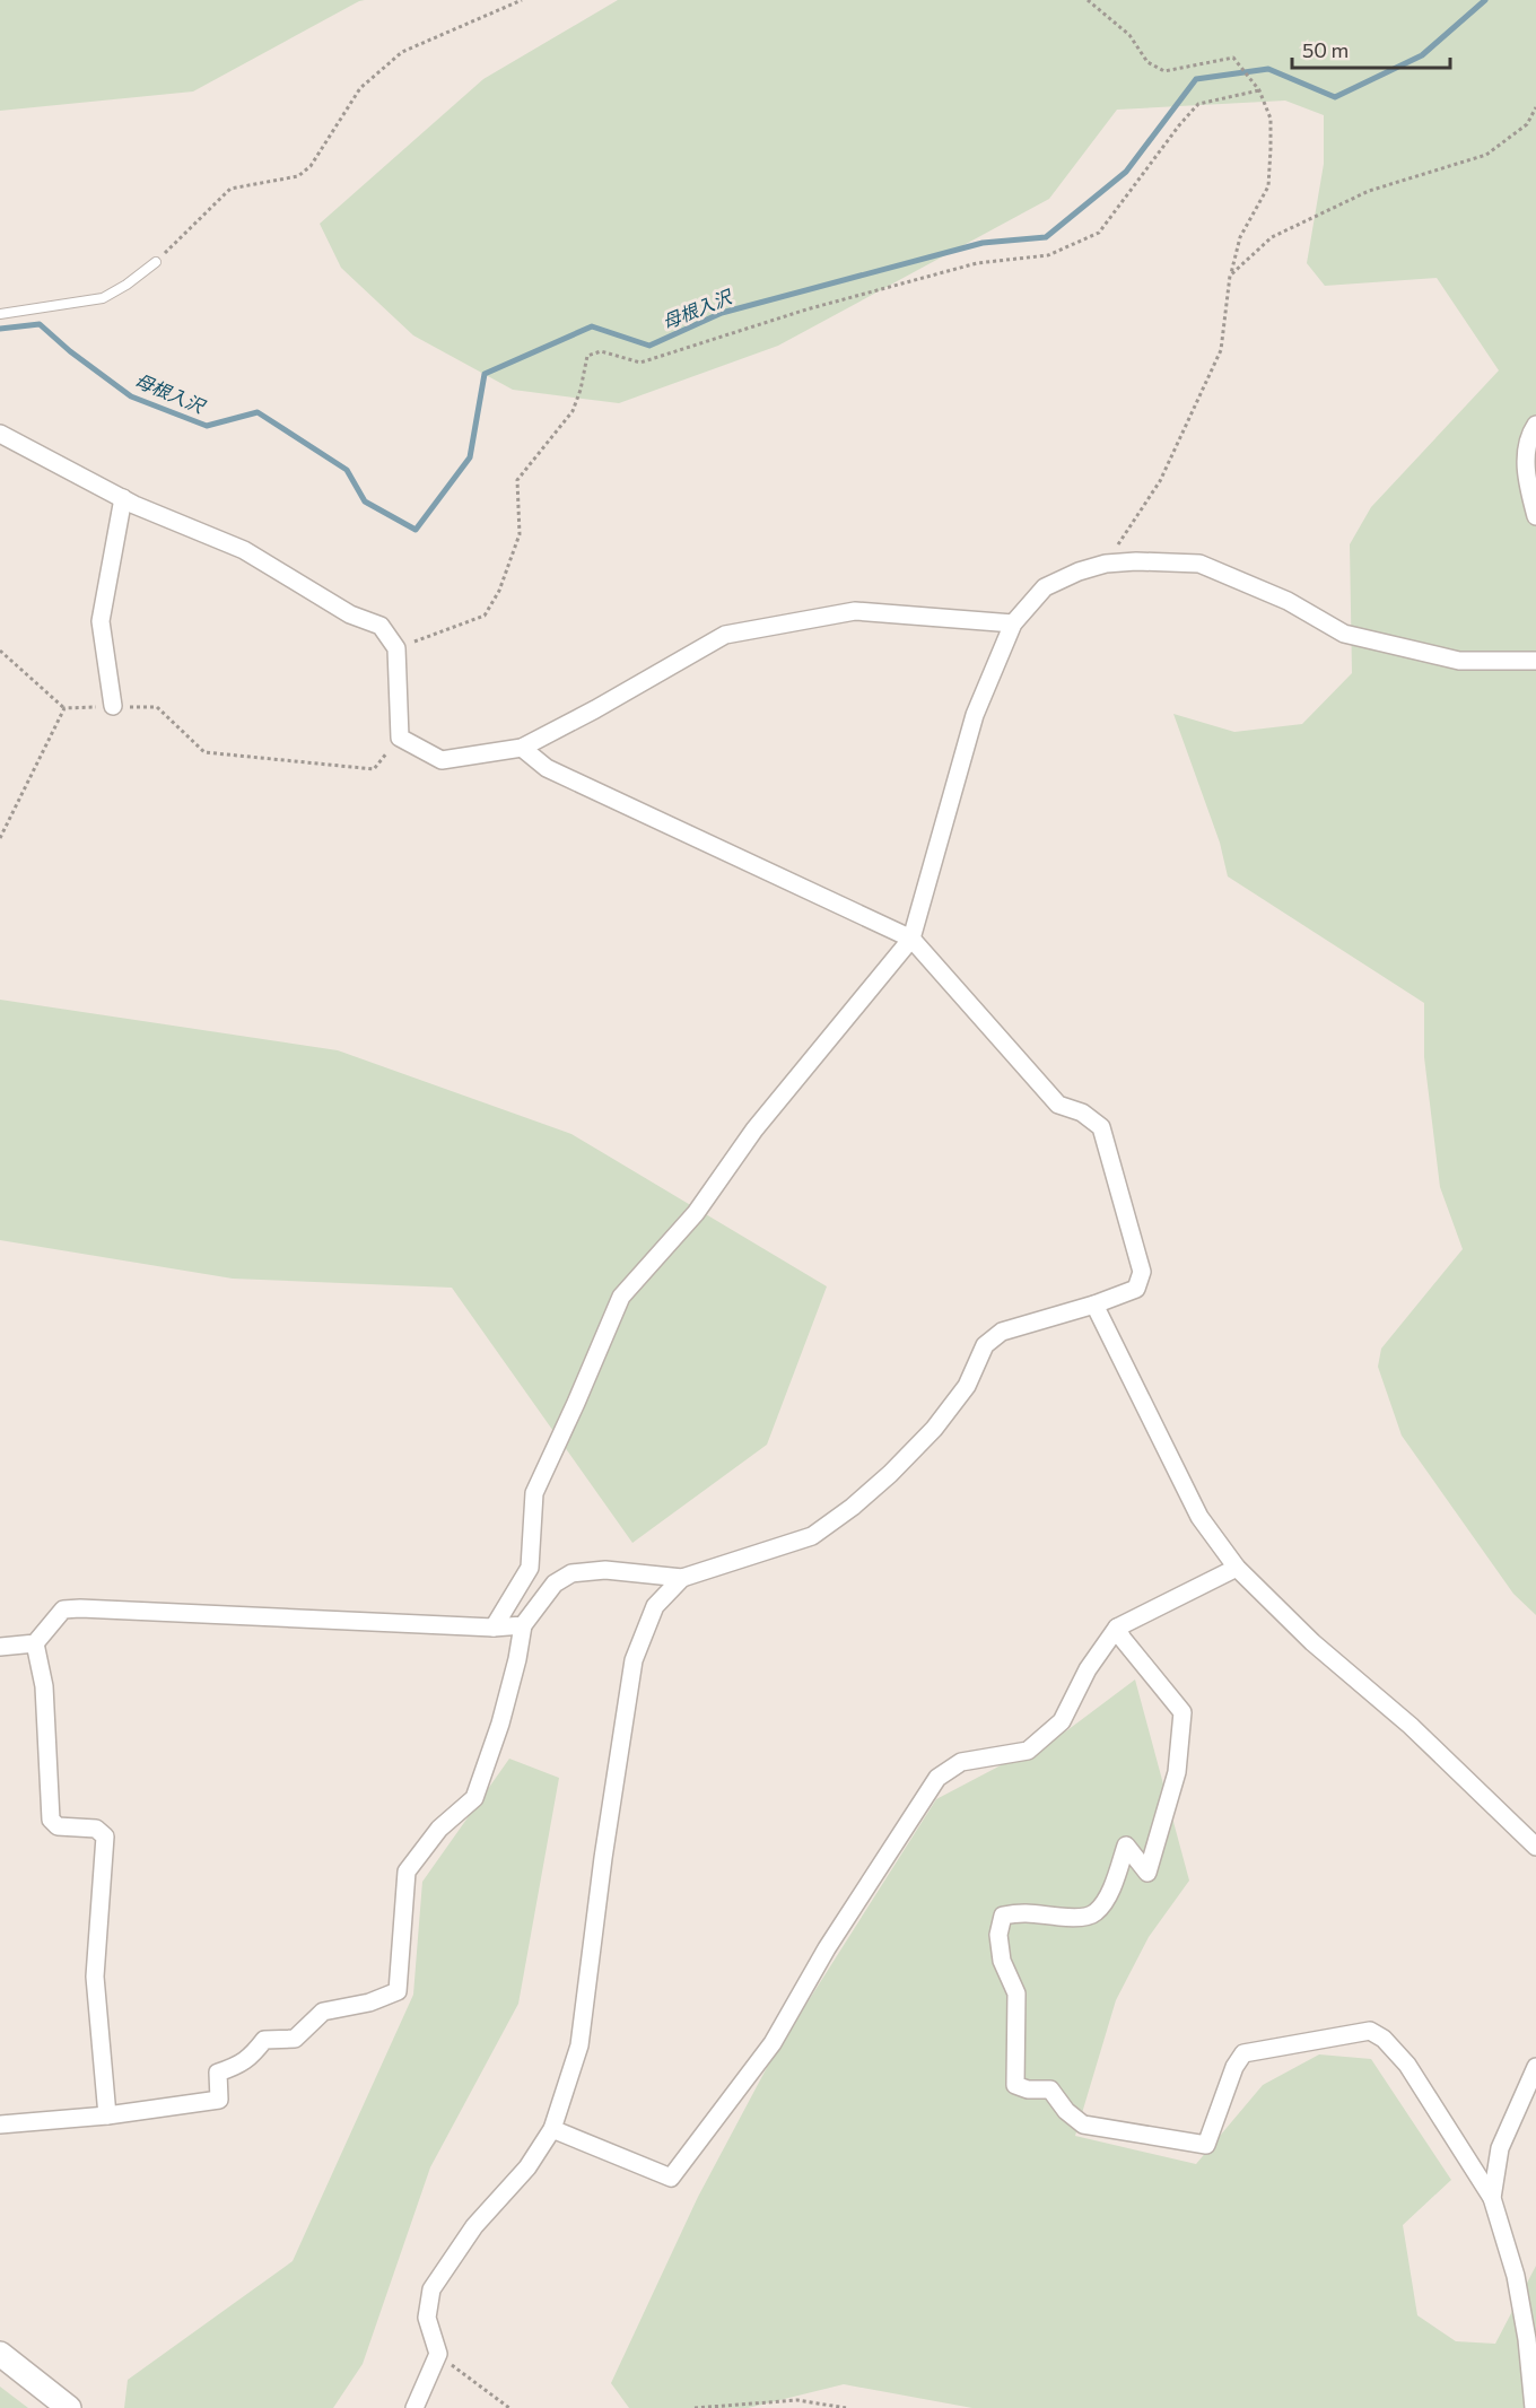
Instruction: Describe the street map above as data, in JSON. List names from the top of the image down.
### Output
{
  "water": ["母根入沢"],
  "scale_bar": "50 m"
}
